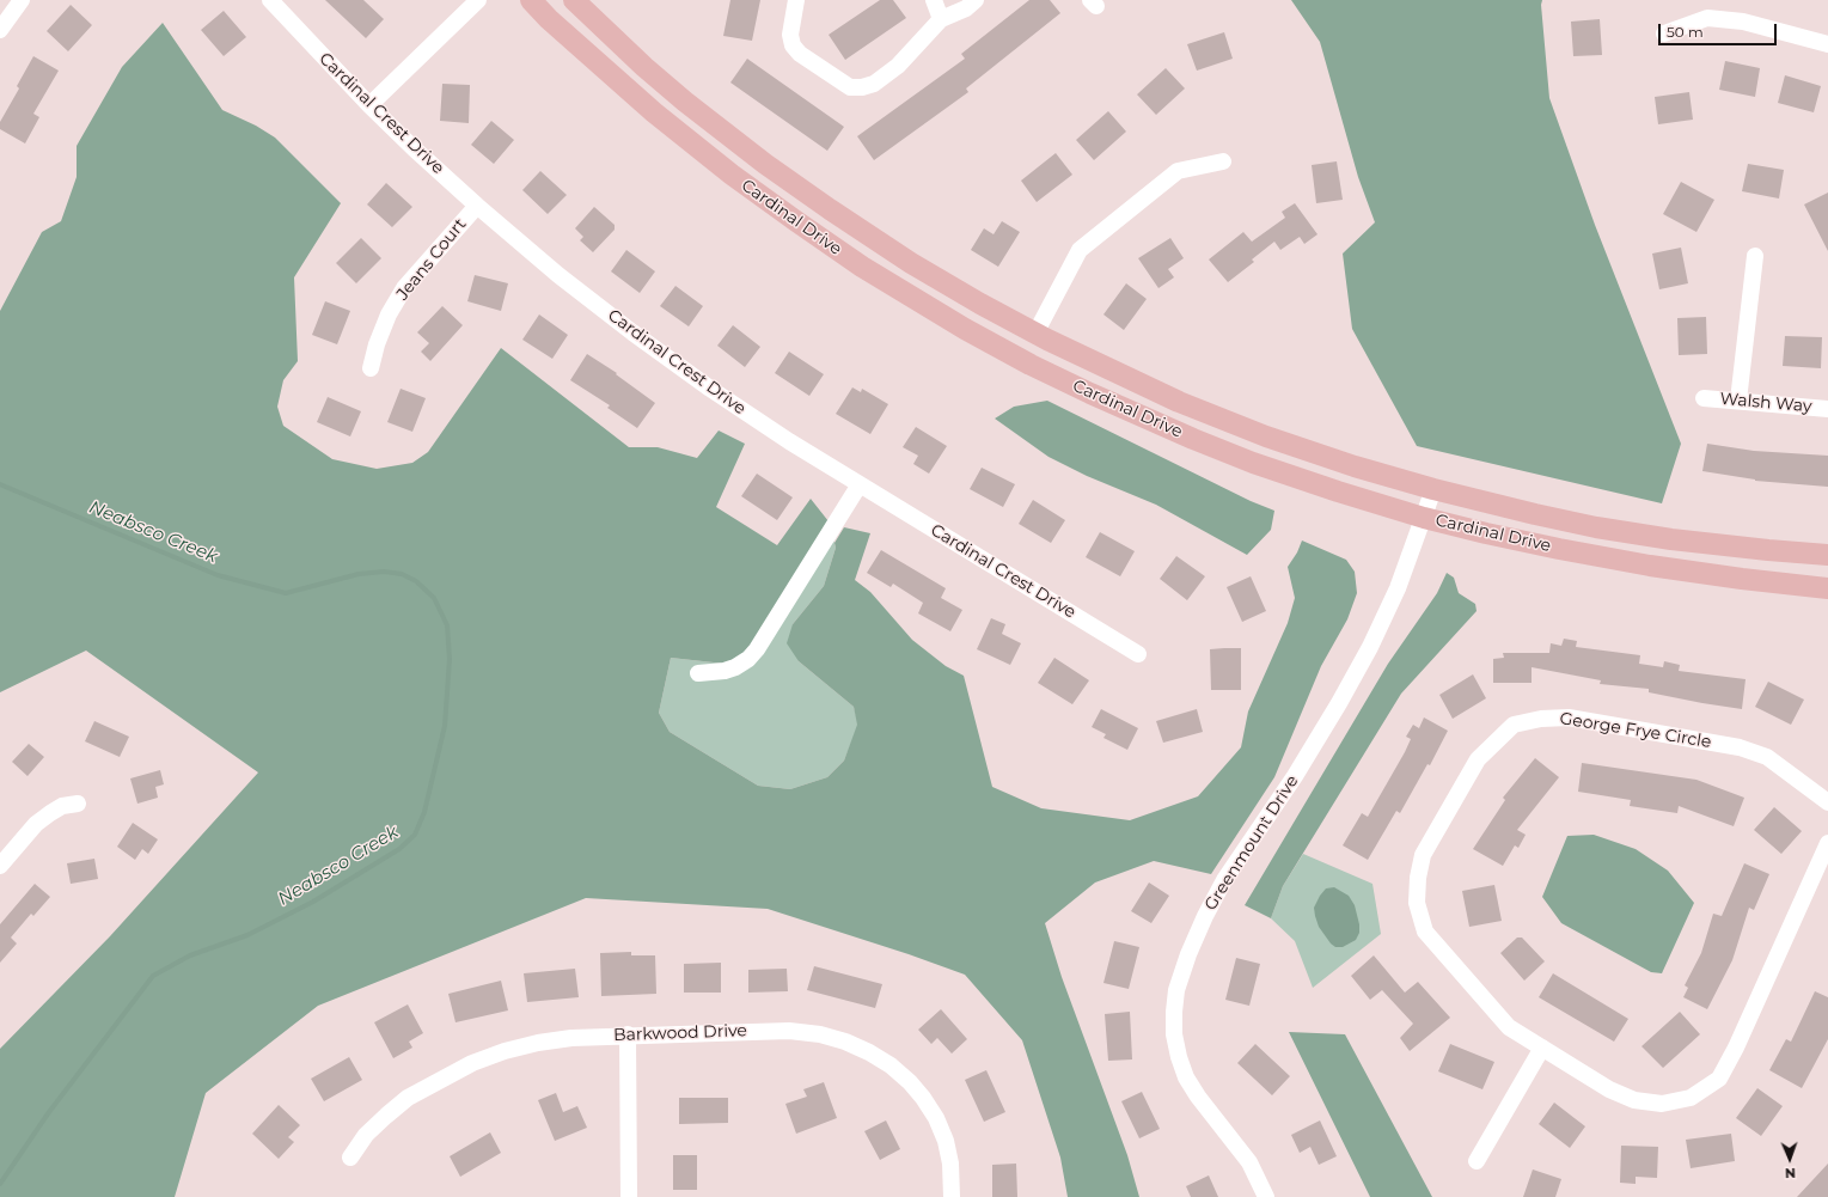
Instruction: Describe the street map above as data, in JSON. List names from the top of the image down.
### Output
{
  "streets": {
    "main road": ["Cardinal Drive"],
    "street": [
      "Cardinal Crest Drive",
      "Jeans Court",
      "Walsh Way",
      "George Frye Circle",
      "Greenmount Drive",
      "Barkwood Drive"
    ]
  },
  "crossings": [
    ["Cardinal Crest Drive", "Jeans Court"],
    ["Cardinal Drive", "Greenmount Drive"]
  ],
  "water": ["Neabsco Creek"],
  "scale_bar": "50 m",
  "north": "bottom"
}
